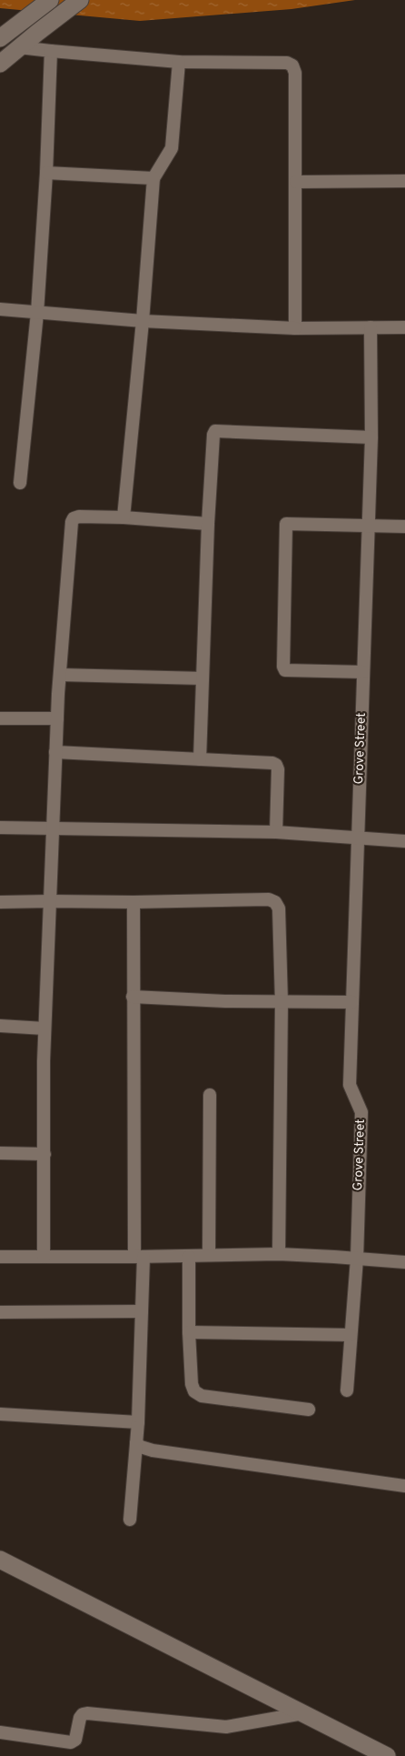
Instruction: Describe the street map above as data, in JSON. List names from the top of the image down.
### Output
{
  "streets": {
    "street": ["Grove Street"]
  }
}
